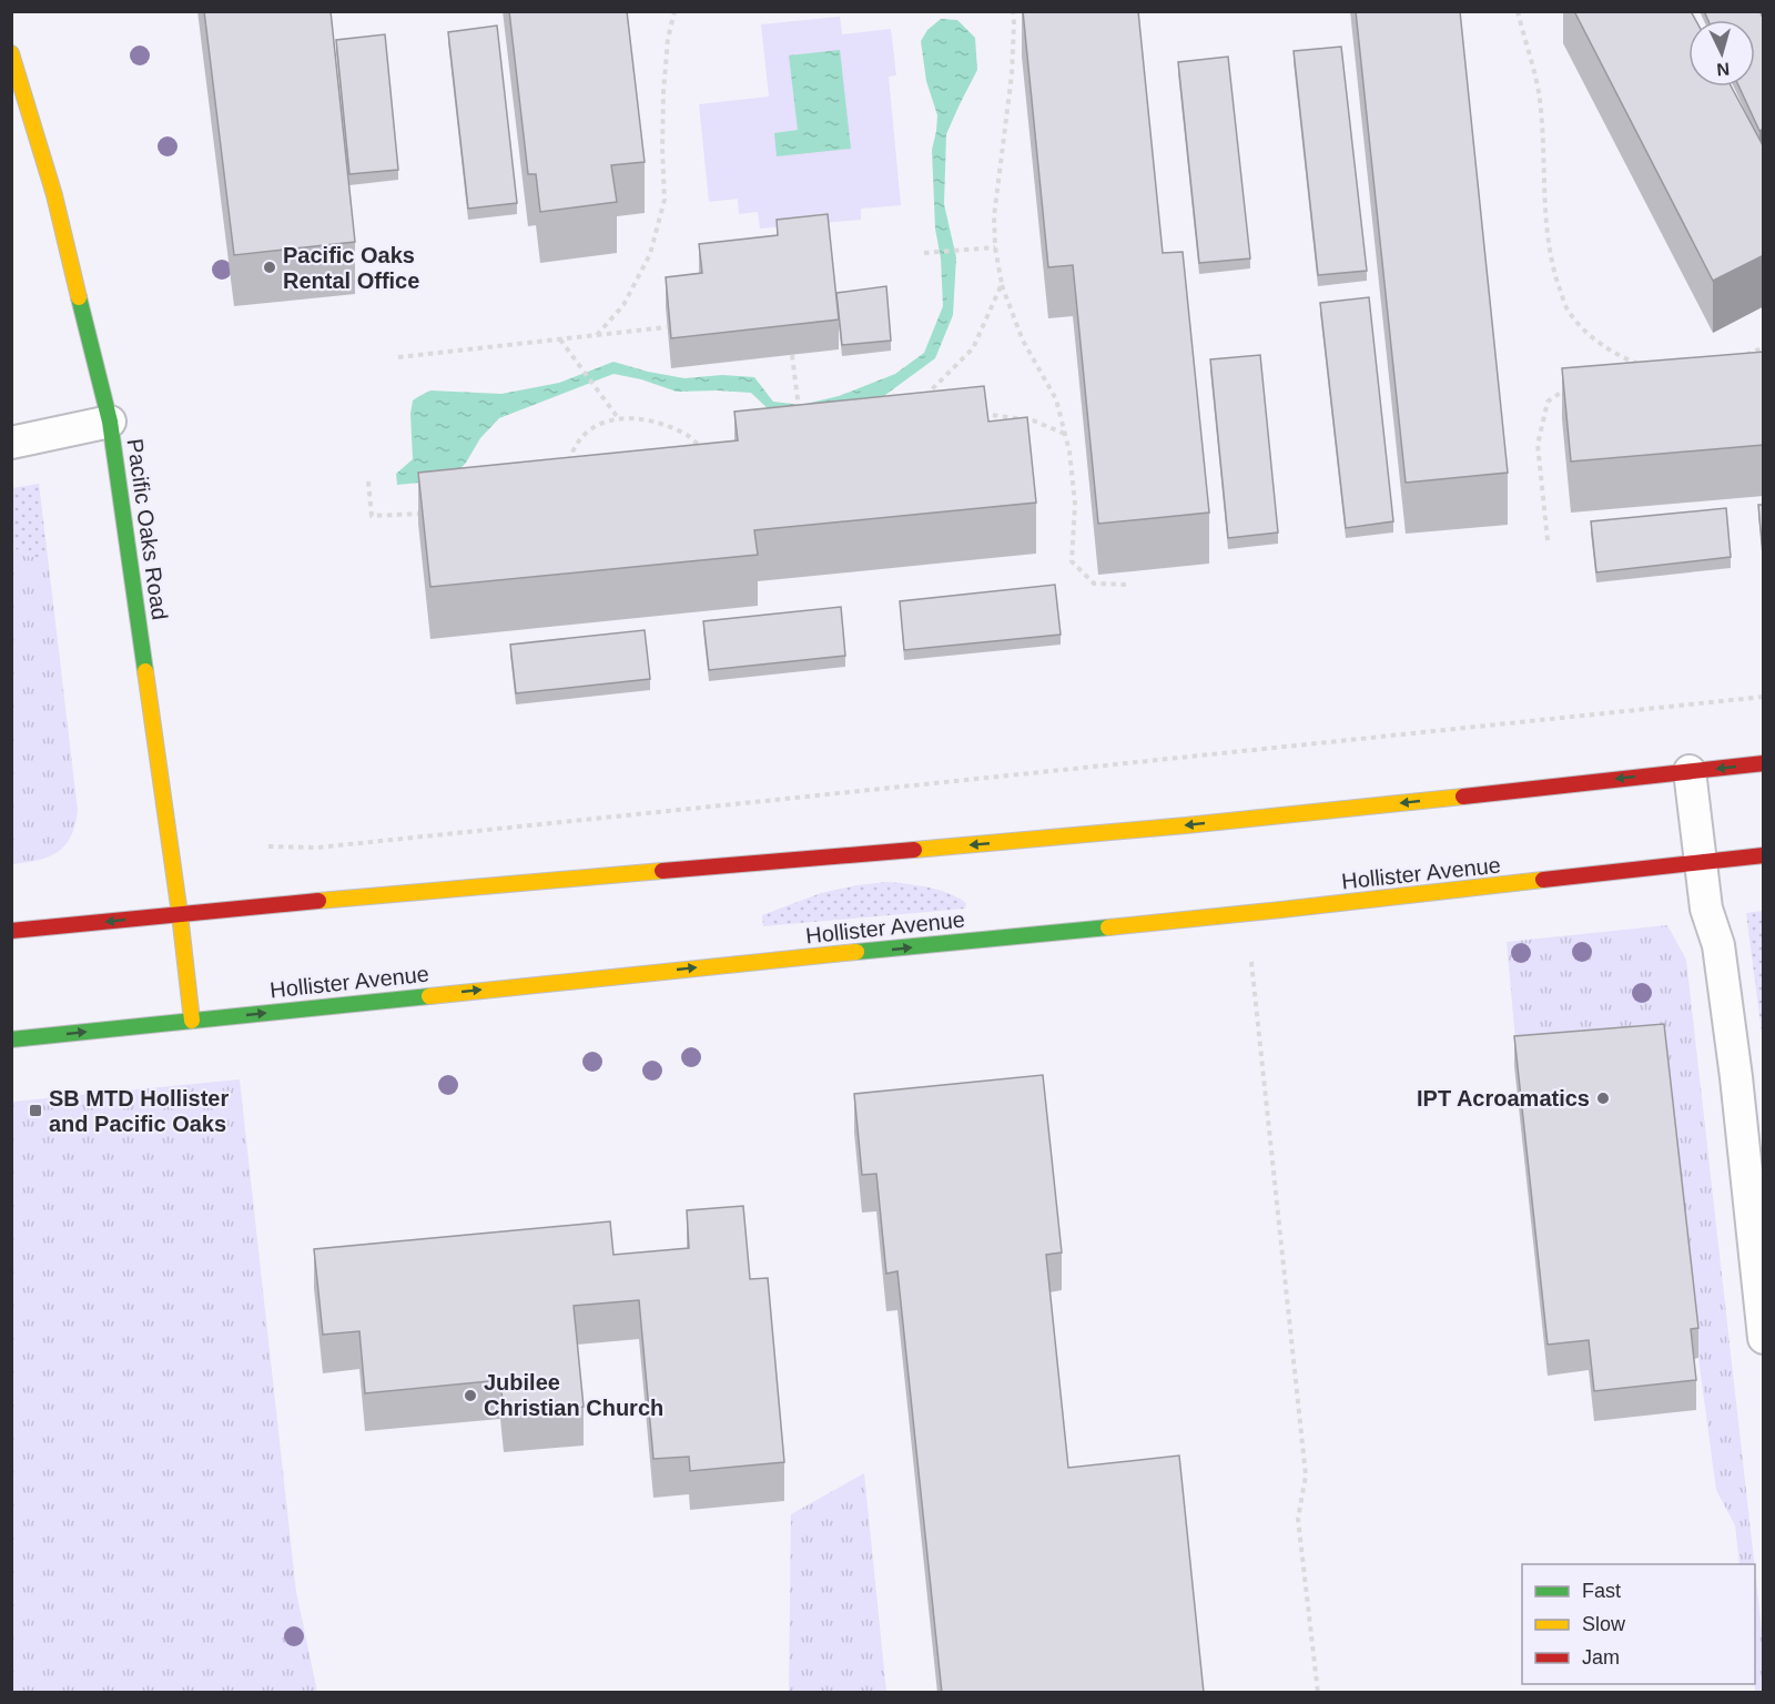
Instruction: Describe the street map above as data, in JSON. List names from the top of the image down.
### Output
{
  "streets": {
    "main road": ["Pacific Oaks Road", "Hollister Avenue"]
  },
  "crossings": [
    ["Pacific Oaks Road", "Hollister Avenue"]
  ],
  "places": {
    "other": ["Pacific Oaks Rental Office", "IPT Acroamatics", "Jubilee Christian Church"],
    "transit": ["SB MTD Hollister and Pacific Oaks"]
  },
  "legend": ["Fast", "Slow", "Jam"],
  "north": "bottom"
}
